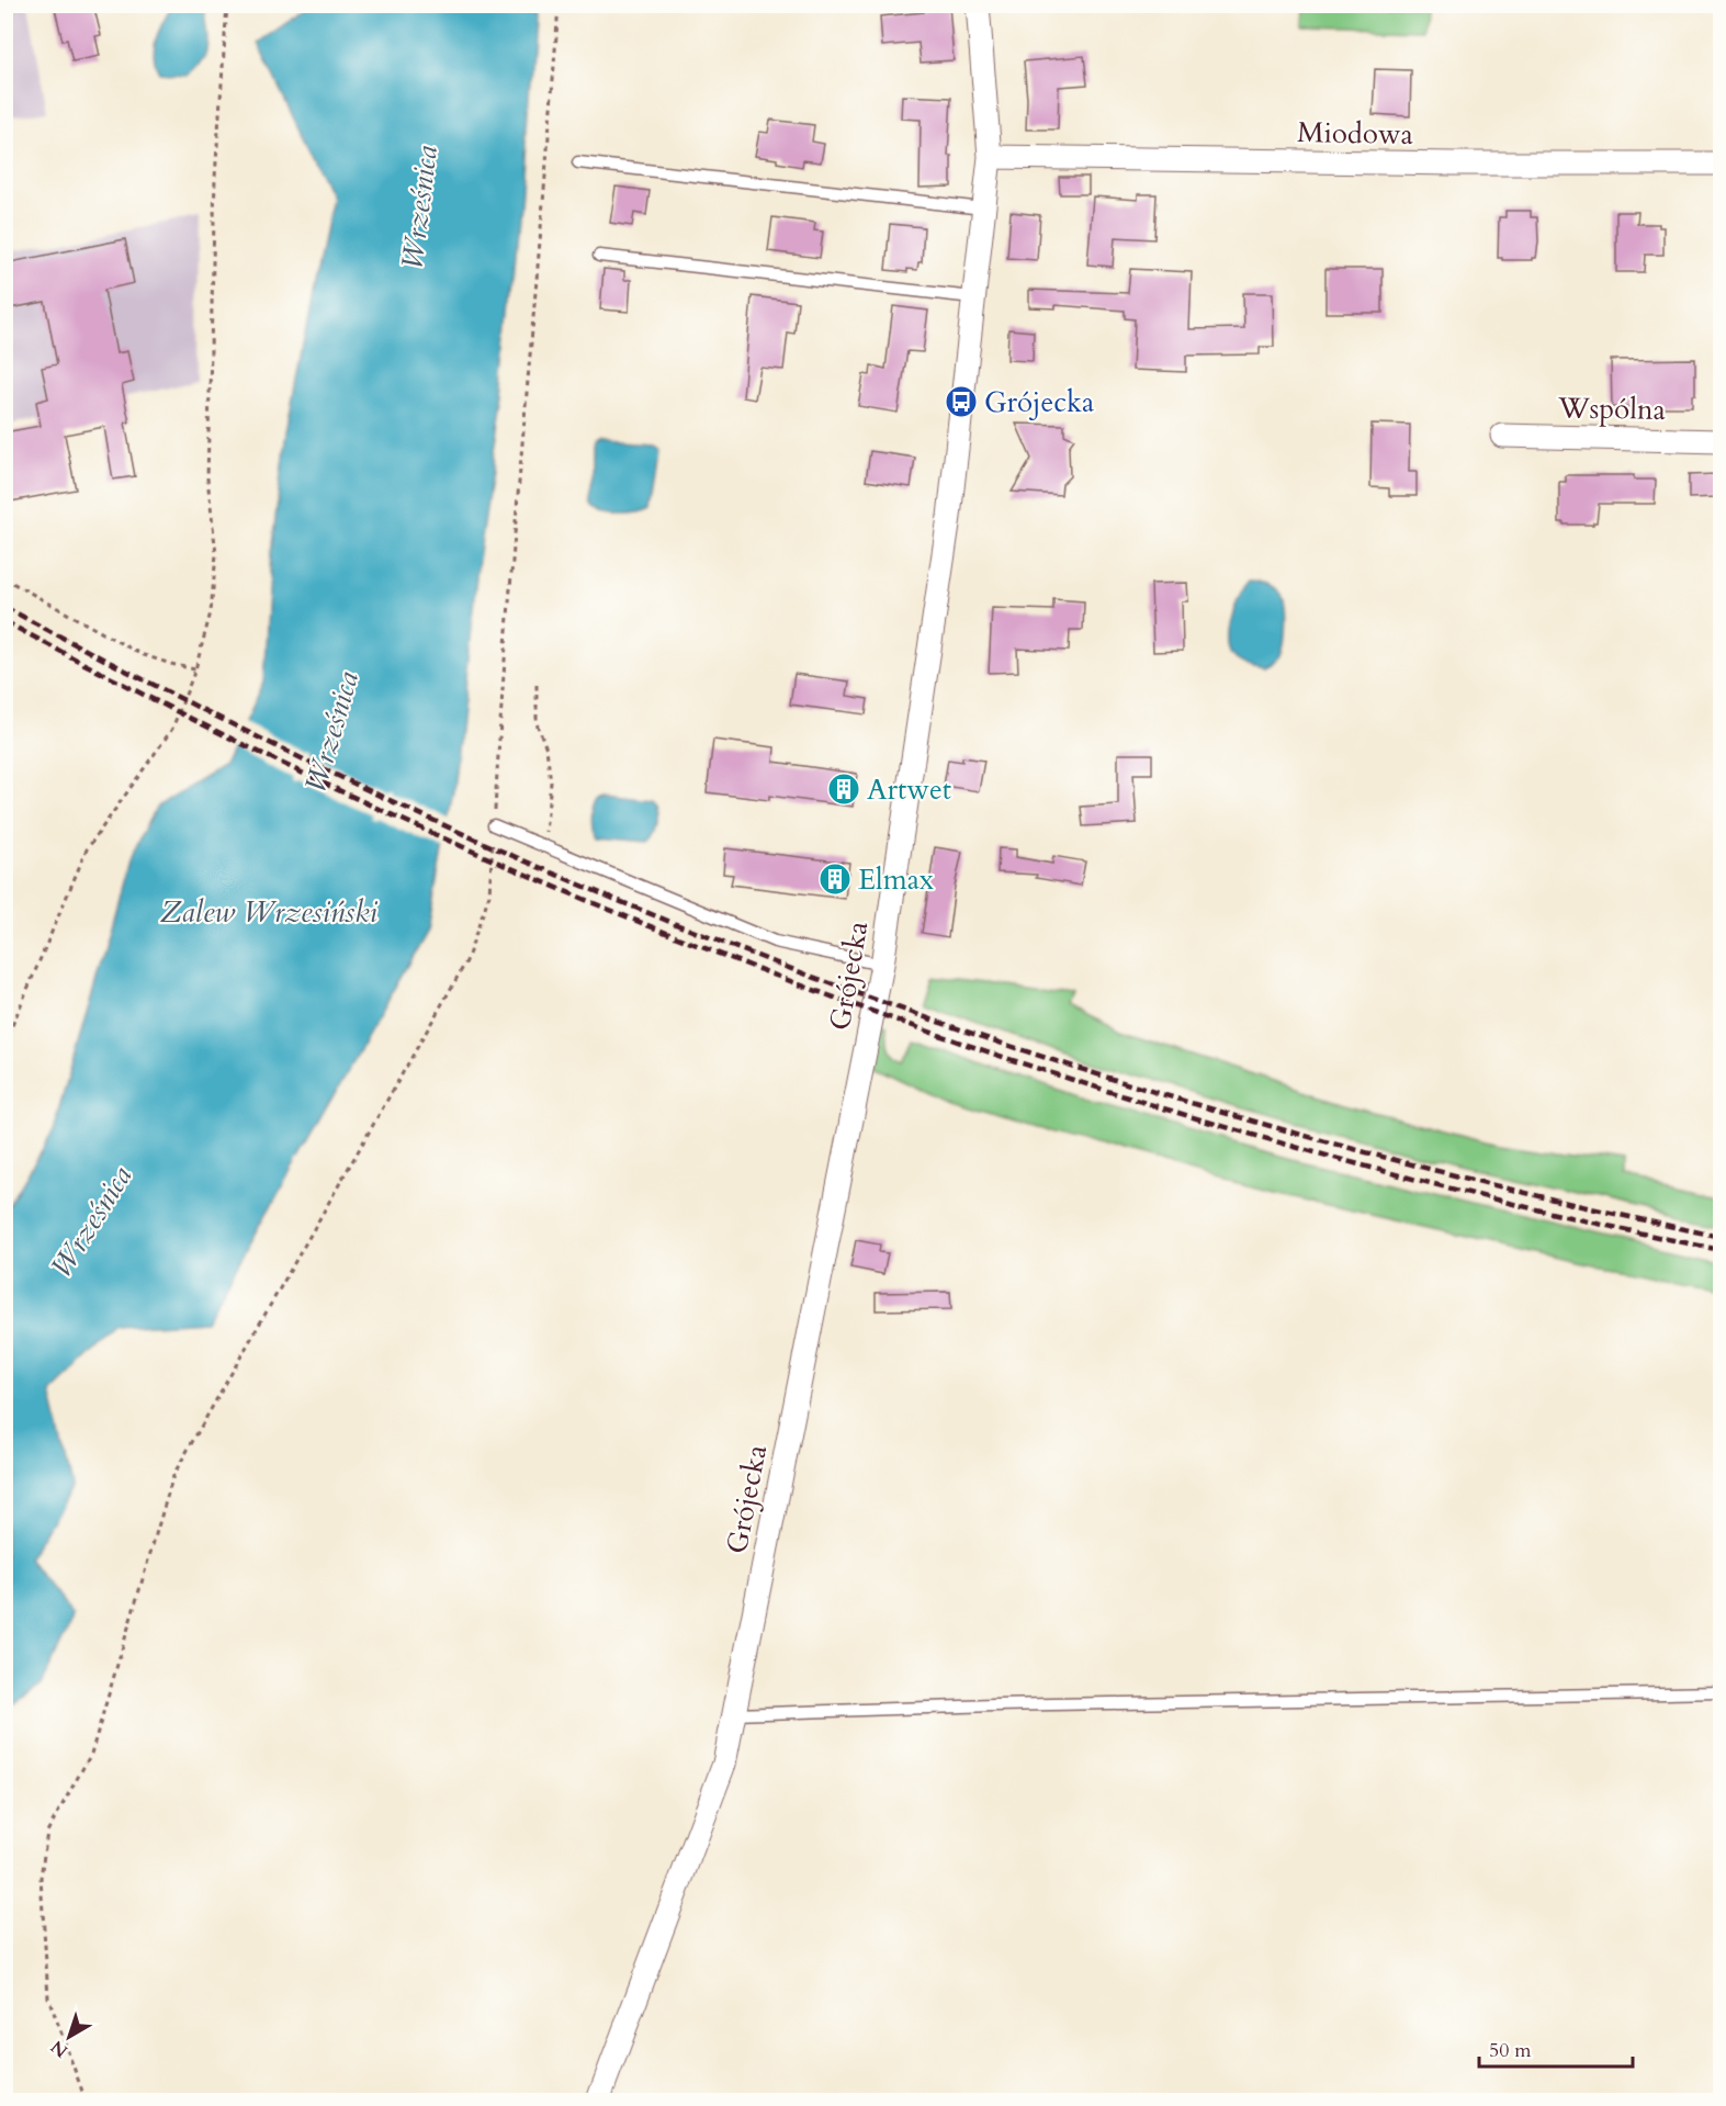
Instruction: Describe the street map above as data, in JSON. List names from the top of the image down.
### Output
{
  "streets": {
    "street": ["Miodowa", "Wspólna", "Grójecka"]
  },
  "crossings": [
    ["Miodowa", "Grójecka"]
  ],
  "water": ["Wrześnica", "Zalew Wrzesiński"],
  "places": {
    "bus stop": ["Grójecka"],
    "building": ["Artwet", "Elmax"]
  },
  "scale_bar": "50 m",
  "north": "bottom left"
}
